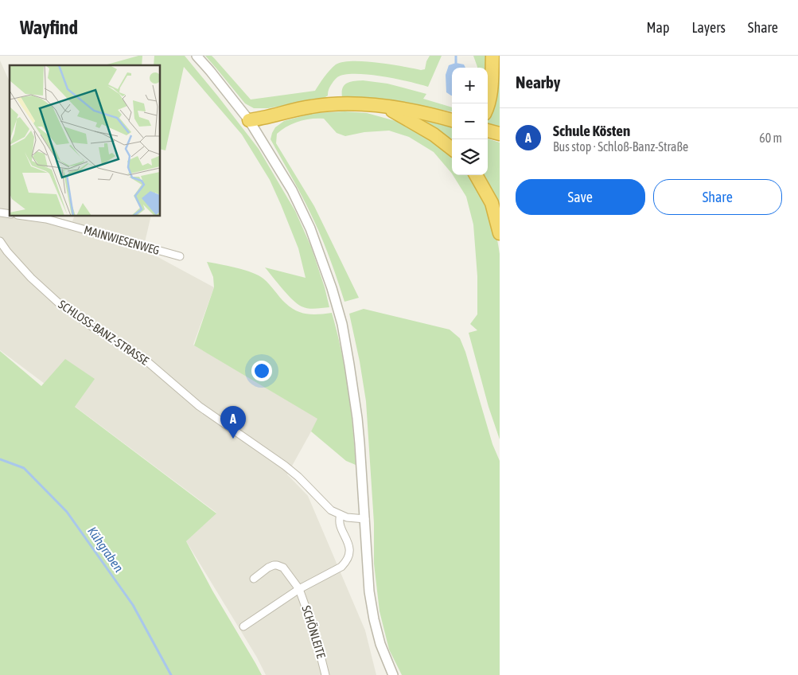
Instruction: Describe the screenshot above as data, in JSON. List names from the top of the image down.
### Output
{
  "streets": {
    "street": ["MAINWIESENWEG", "SCHLOSS-BANZ-STRASSE", "SCHÖNLEITE"]
  },
  "crossings": [
    ["SCHLOSS-BANZ-STRASSE", "SCHÖNLEITE"]
  ],
  "water": ["Kühgraben"],
  "page": {
    "header": "Wayfind",
    "nav": ["Map", "Layers", "Share"],
    "heading": "Nearby",
    "map_buttons": ["+", "−"],
    "list": [
      {
        "mark": "A",
        "name": "Schule Kösten",
        "note": "Bus stop · Schloß-Banz-Straße",
        "value": "60 m"
      }
    ],
    "buttons": ["Save", "Share"],
    "pins": "A"
  }
}
